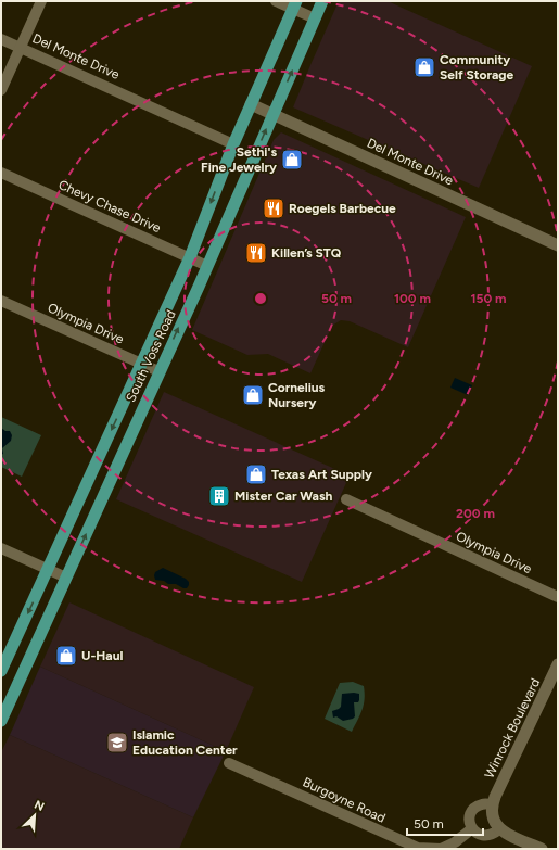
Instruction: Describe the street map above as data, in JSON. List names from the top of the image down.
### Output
{
  "streets": {
    "main road": ["South Voss Road"],
    "street": [
      "Del Monte Drive",
      "Chevy Chase Drive",
      "Olympia Drive",
      "Winrock Boulevard",
      "Burgoyne Road"
    ]
  },
  "crossings": [
    ["Del Monte Drive", "South Voss Road"],
    ["Chevy Chase Drive", "South Voss Road"],
    ["Olympia Drive", "South Voss Road"]
  ],
  "places": {
    "shop": [
      "Community Self Storage",
      "Sethi's Fine Jewelry",
      "Cornelius Nursery",
      "Texas Art Supply",
      "U-Haul"
    ],
    "restaurant": ["Roegels Barbecue", "Killen’s STQ"],
    "building": ["Mister Car Wash"],
    "school or university": ["Islamic Education Center"]
  },
  "scale_bar": "50 m",
  "north": "top right",
  "rings": [
    "50 m",
    "100 m",
    "150 m",
    "200 m"
  ]
}
